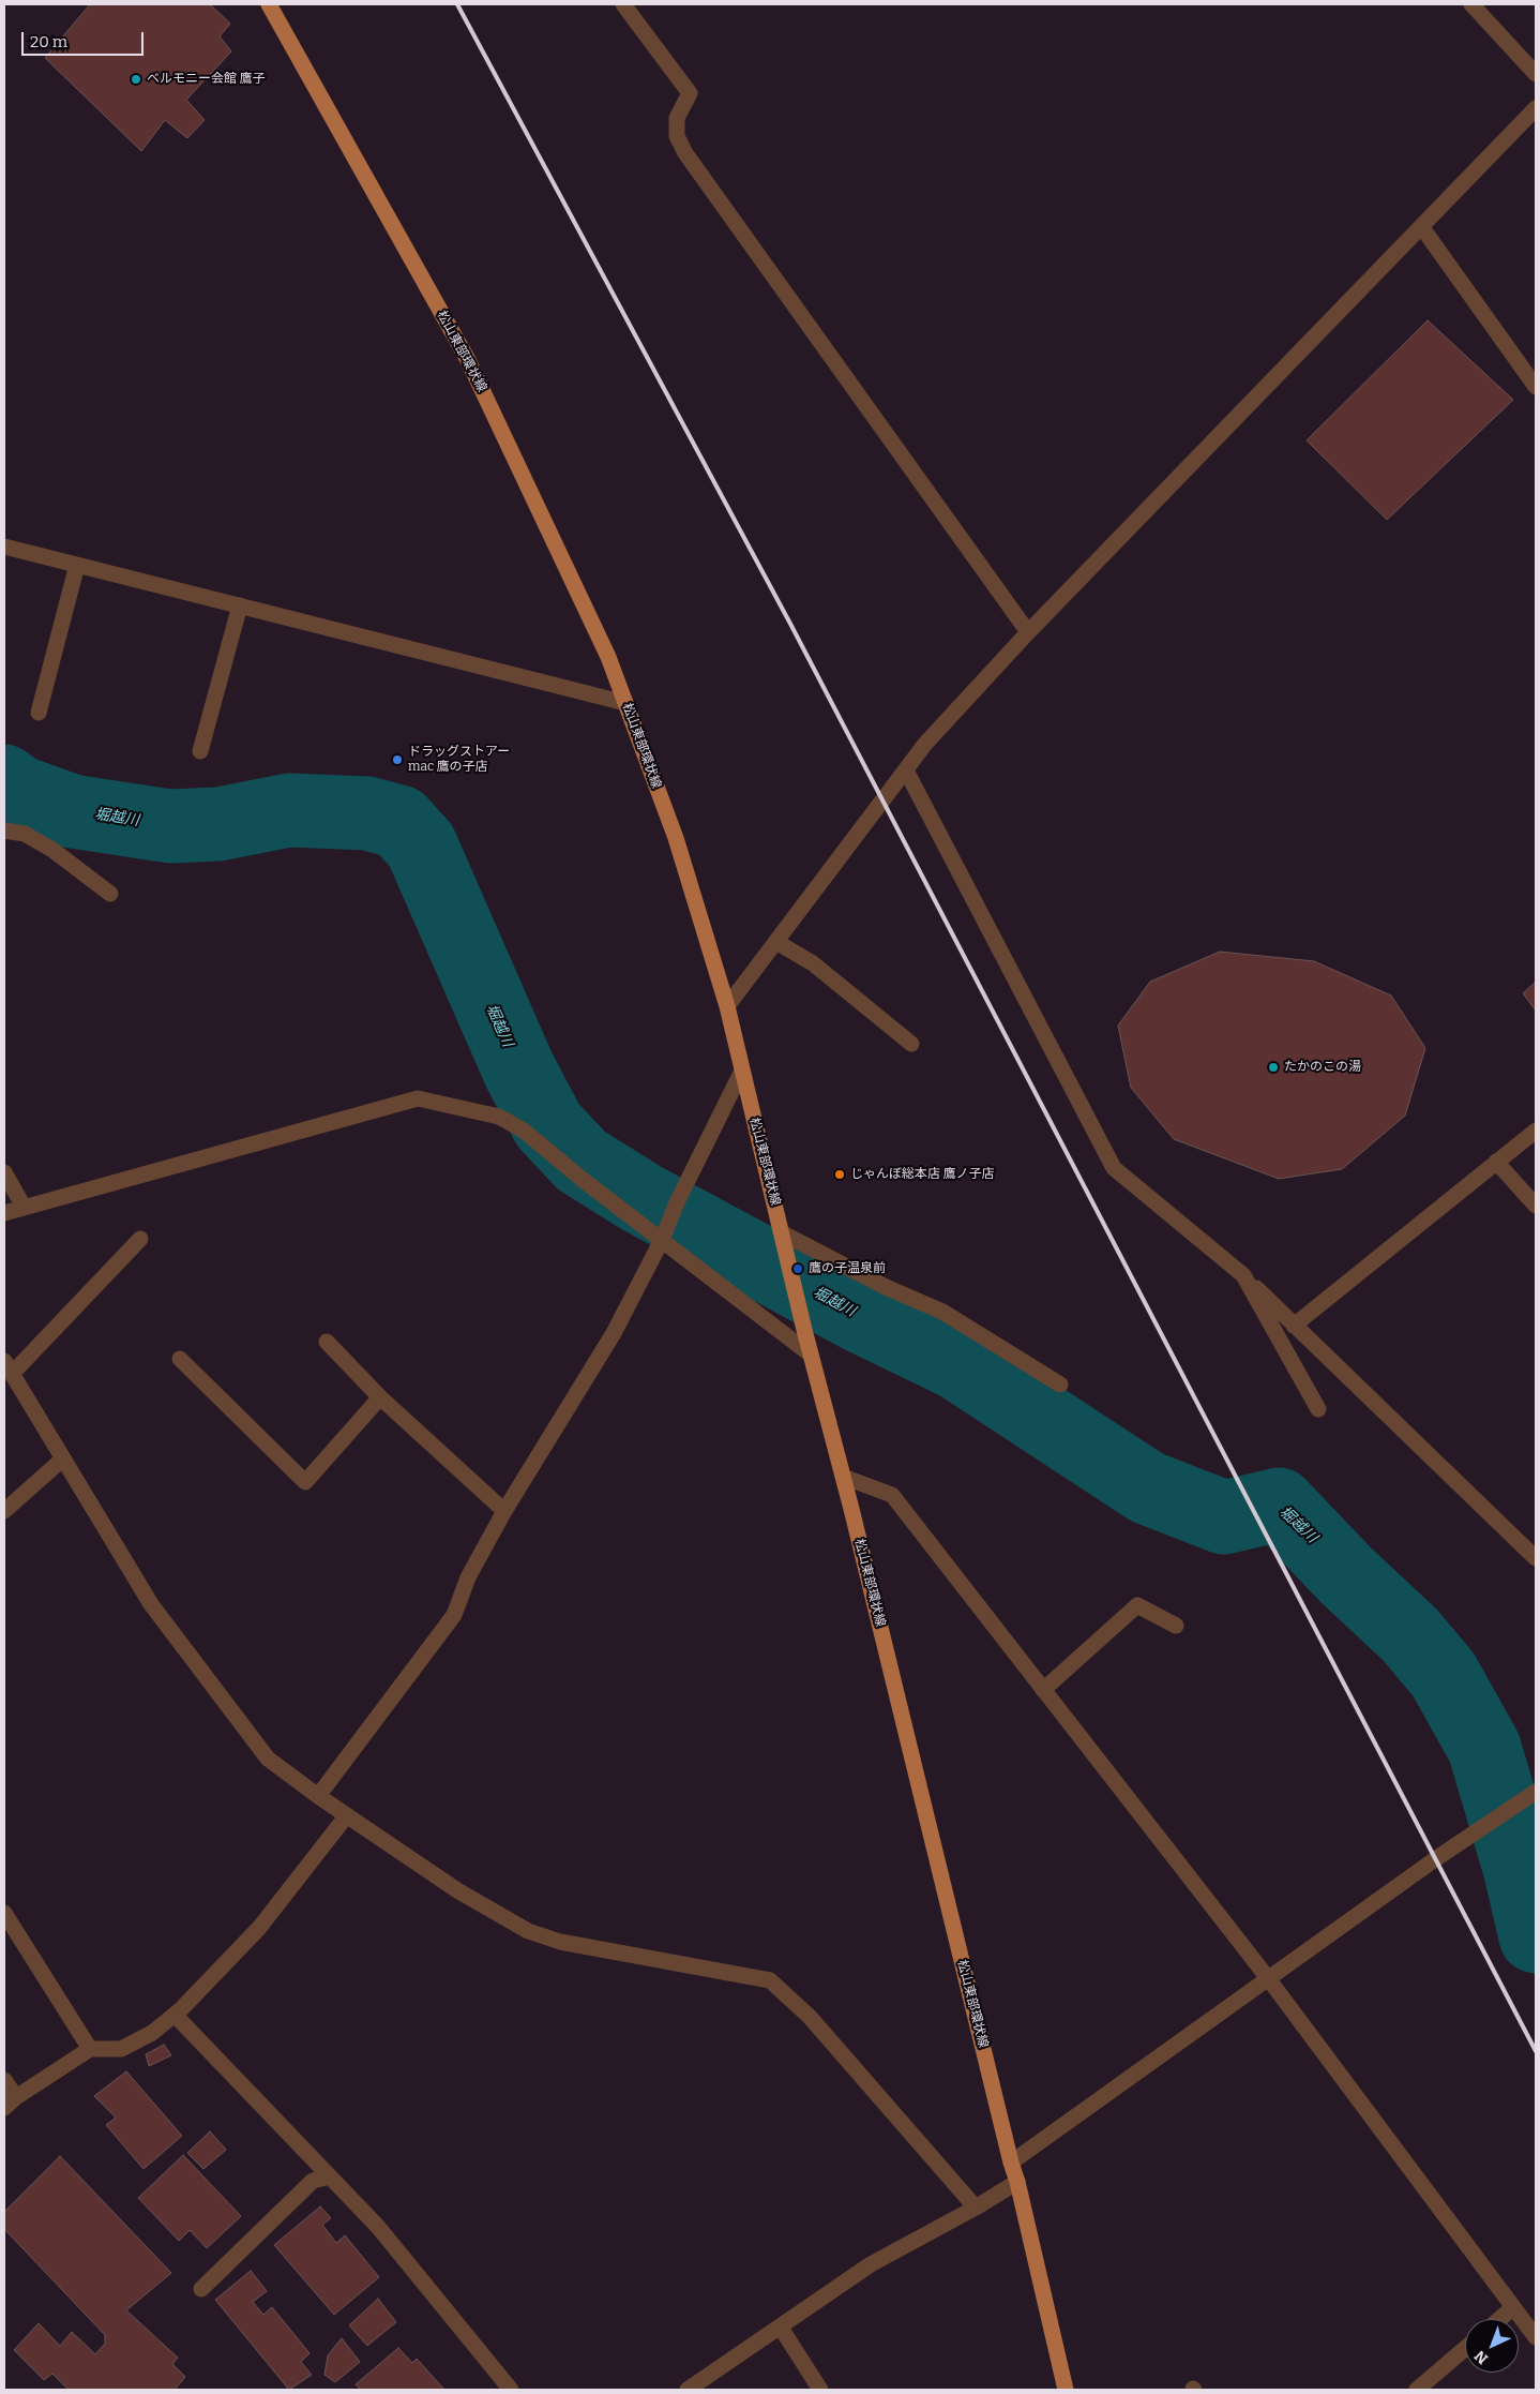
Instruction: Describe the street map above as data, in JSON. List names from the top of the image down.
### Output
{
  "streets": {
    "main road": ["松山東部環状線"]
  },
  "water": ["堀越川"],
  "places": [
    "ベルモニー会館 鷹子",
    "ドラッグストアー mac 鷹の子店",
    "たかのこの湯",
    "じゃんぼ総本店 鷹ノ子店",
    "鷹の子温泉前"
  ],
  "scale_bar": "20 m",
  "north": "bottom left"
}
